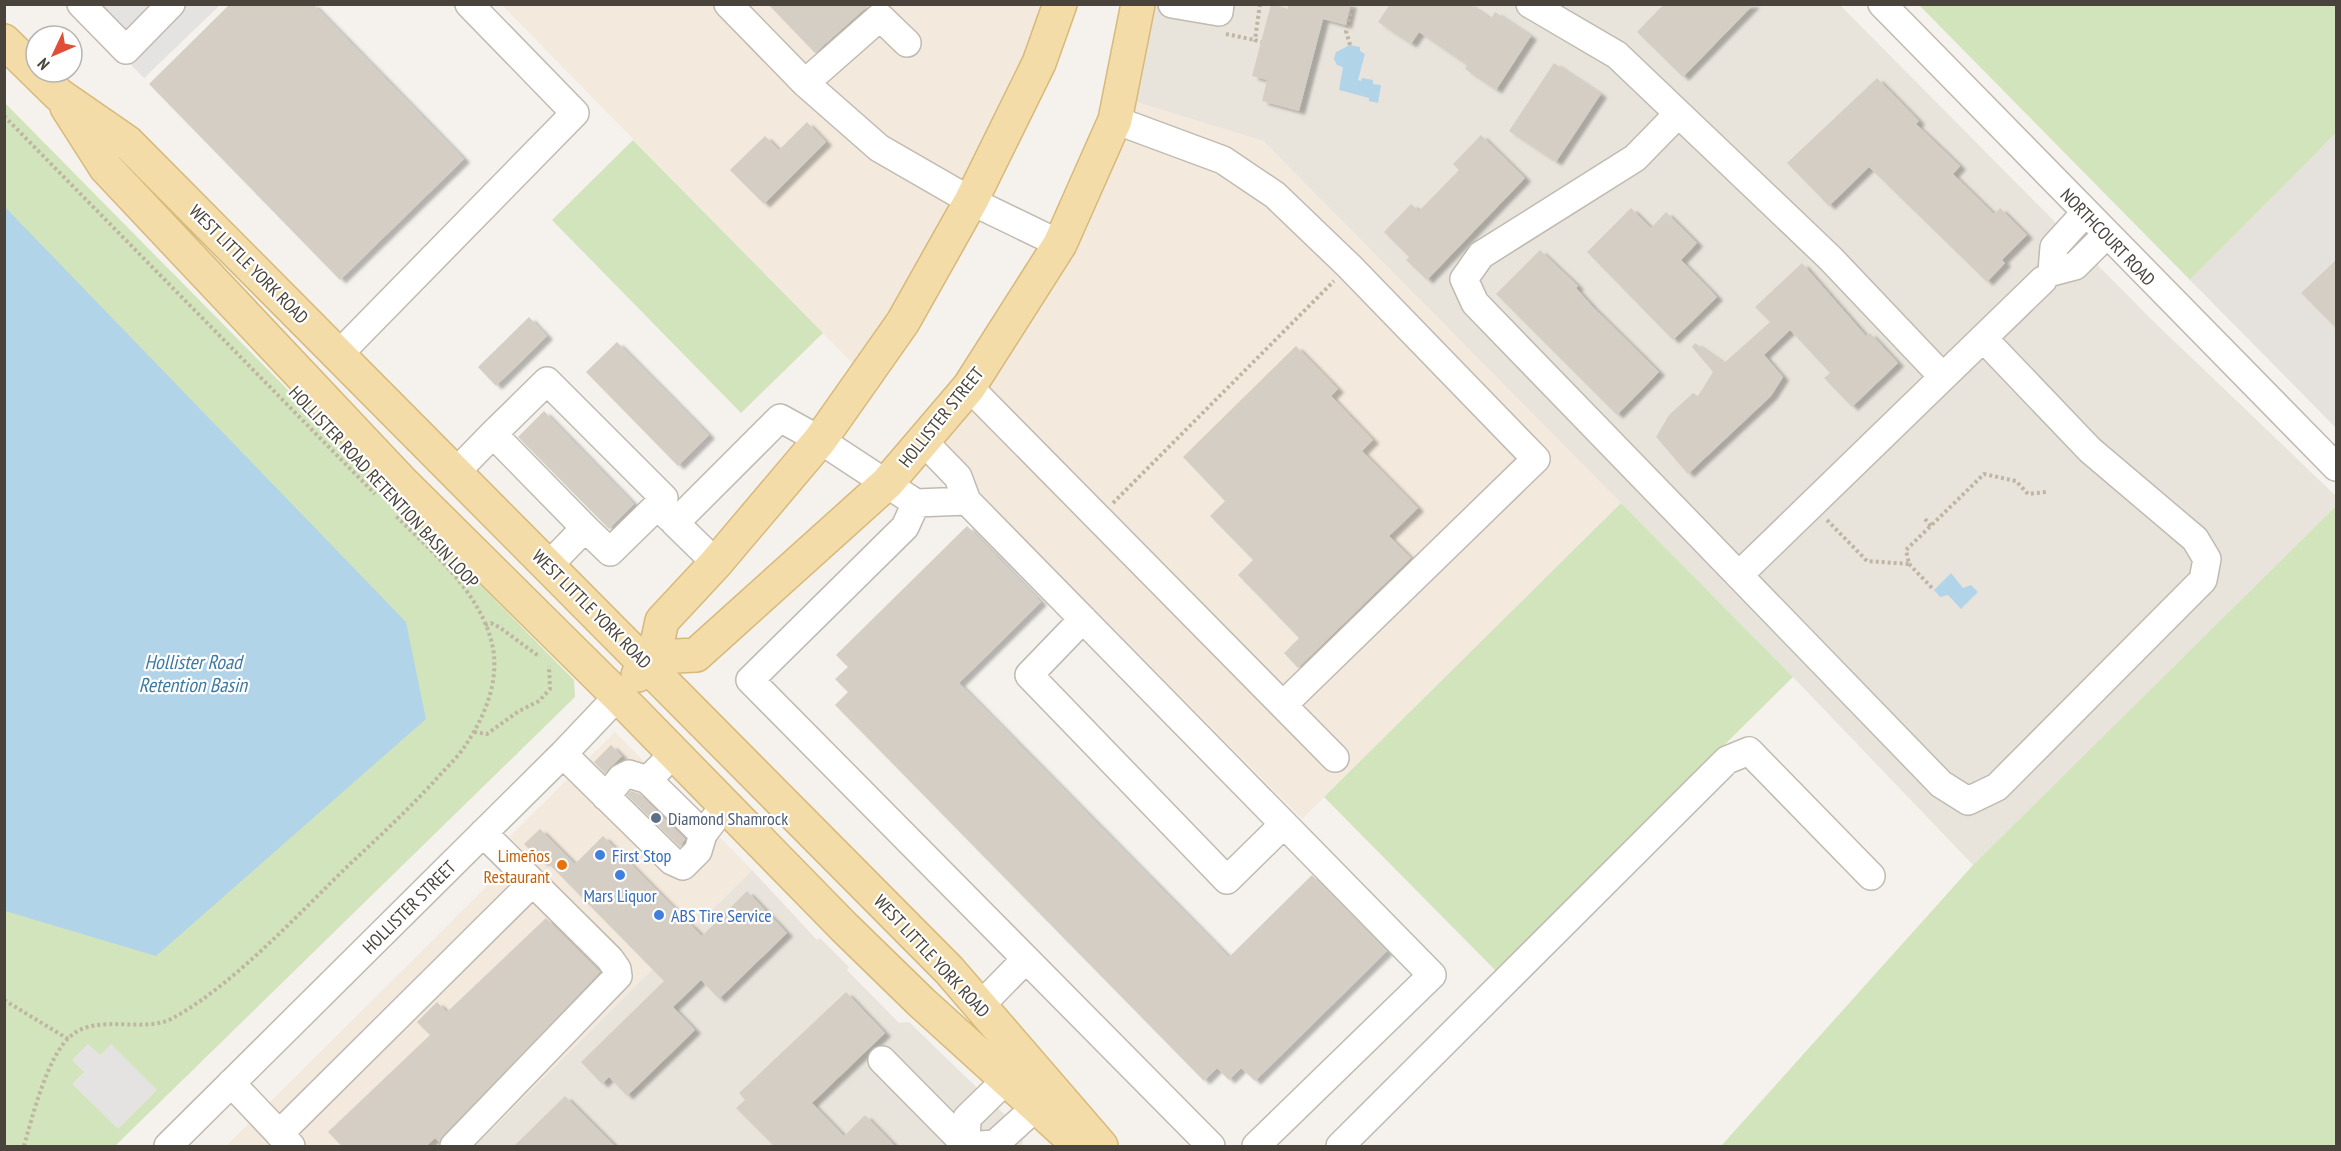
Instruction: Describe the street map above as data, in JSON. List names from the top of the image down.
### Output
{
  "streets": {
    "main road": ["WEST LITTLE YORK ROAD", "HOLLISTER STREET"],
    "street": ["NORTHCOURT ROAD"],
    "path": ["HOLLISTER ROAD RETENTION BASIN LOOP"]
  },
  "crossings": [
    ["WEST LITTLE YORK ROAD", "HOLLISTER STREET"]
  ],
  "water": ["Hollister Road Retention Basin"],
  "places": [
    "Diamond Shamrock",
    "First Stop",
    "Limeños Restaurant",
    "Mars Liquor",
    "ABS Tire Service"
  ],
  "north": "bottom left"
}
